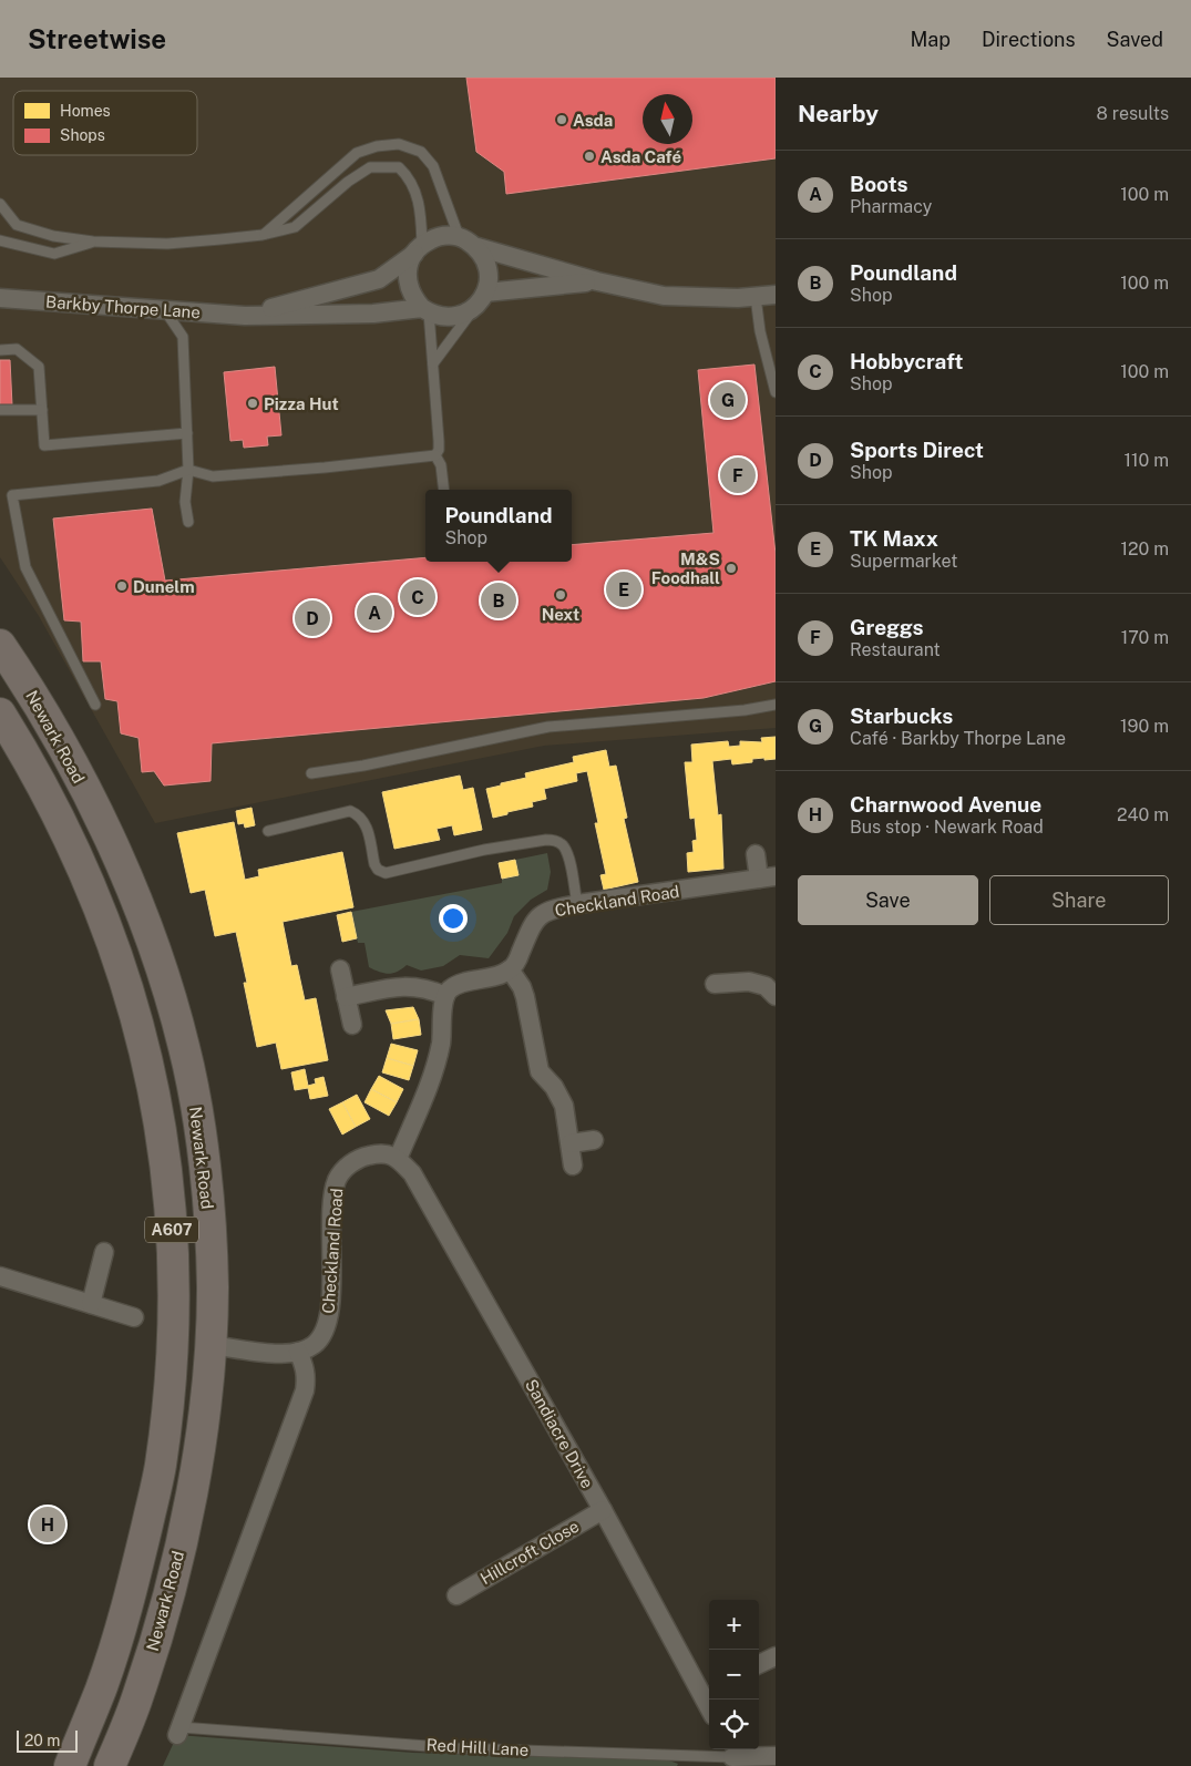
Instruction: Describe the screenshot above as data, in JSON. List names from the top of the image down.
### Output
{
  "streets": {
    "highway": ["Newark Road", "A607"],
    "street": [
      "Barkby Thorpe Lane",
      "Checkland Road",
      "Sandiacre Drive",
      "Hillcroft Close",
      "Red Hill Lane"
    ]
  },
  "crossings": [
    ["Newark Road", "Checkland Road"],
    ["Checkland Road", "Sandiacre Drive"],
    ["Sandiacre Drive", "Hillcroft Close"]
  ],
  "places": [
    "Asda",
    "Asda Café",
    "Pizza Hut",
    "M&S Foodhall",
    "Dunelm",
    "Next"
  ],
  "legend": ["Homes", "Shops"],
  "scale_bar": "20 m",
  "north": "top",
  "page": {
    "header": "Streetwise",
    "nav": ["Map", "Directions", "Saved"],
    "heading": ["Nearby", "8 results"],
    "list": [
      {
        "mark": "A",
        "name": "Boots",
        "note": "Pharmacy",
        "value": "100 m"
      },
      {
        "mark": "B",
        "name": "Poundland",
        "note": "Shop",
        "value": "100 m"
      },
      {
        "mark": "C",
        "name": "Hobbycraft",
        "note": "Shop",
        "value": "100 m"
      },
      {
        "mark": "D",
        "name": "Sports Direct",
        "note": "Shop",
        "value": "110 m"
      },
      {
        "mark": "E",
        "name": "TK Maxx",
        "note": "Supermarket",
        "value": "120 m"
      },
      {
        "mark": "F",
        "name": "Greggs",
        "note": "Restaurant",
        "value": "170 m"
      },
      {
        "mark": "G",
        "name": "Starbucks",
        "note": "Café · Barkby Thorpe Lane",
        "value": "190 m"
      },
      {
        "mark": "H",
        "name": "Charnwood Avenue",
        "note": "Bus stop · Newark Road",
        "value": "240 m"
      }
    ],
    "pins": [
      "G",
      "F",
      "E",
      "C",
      "B",
      "A",
      "D",
      "H"
    ],
    "popup": ["Poundland", "Shop"],
    "buttons": ["Save", "Share"],
    "map_buttons": ["+", "−"],
    "scale": "20 m"
  }
}
